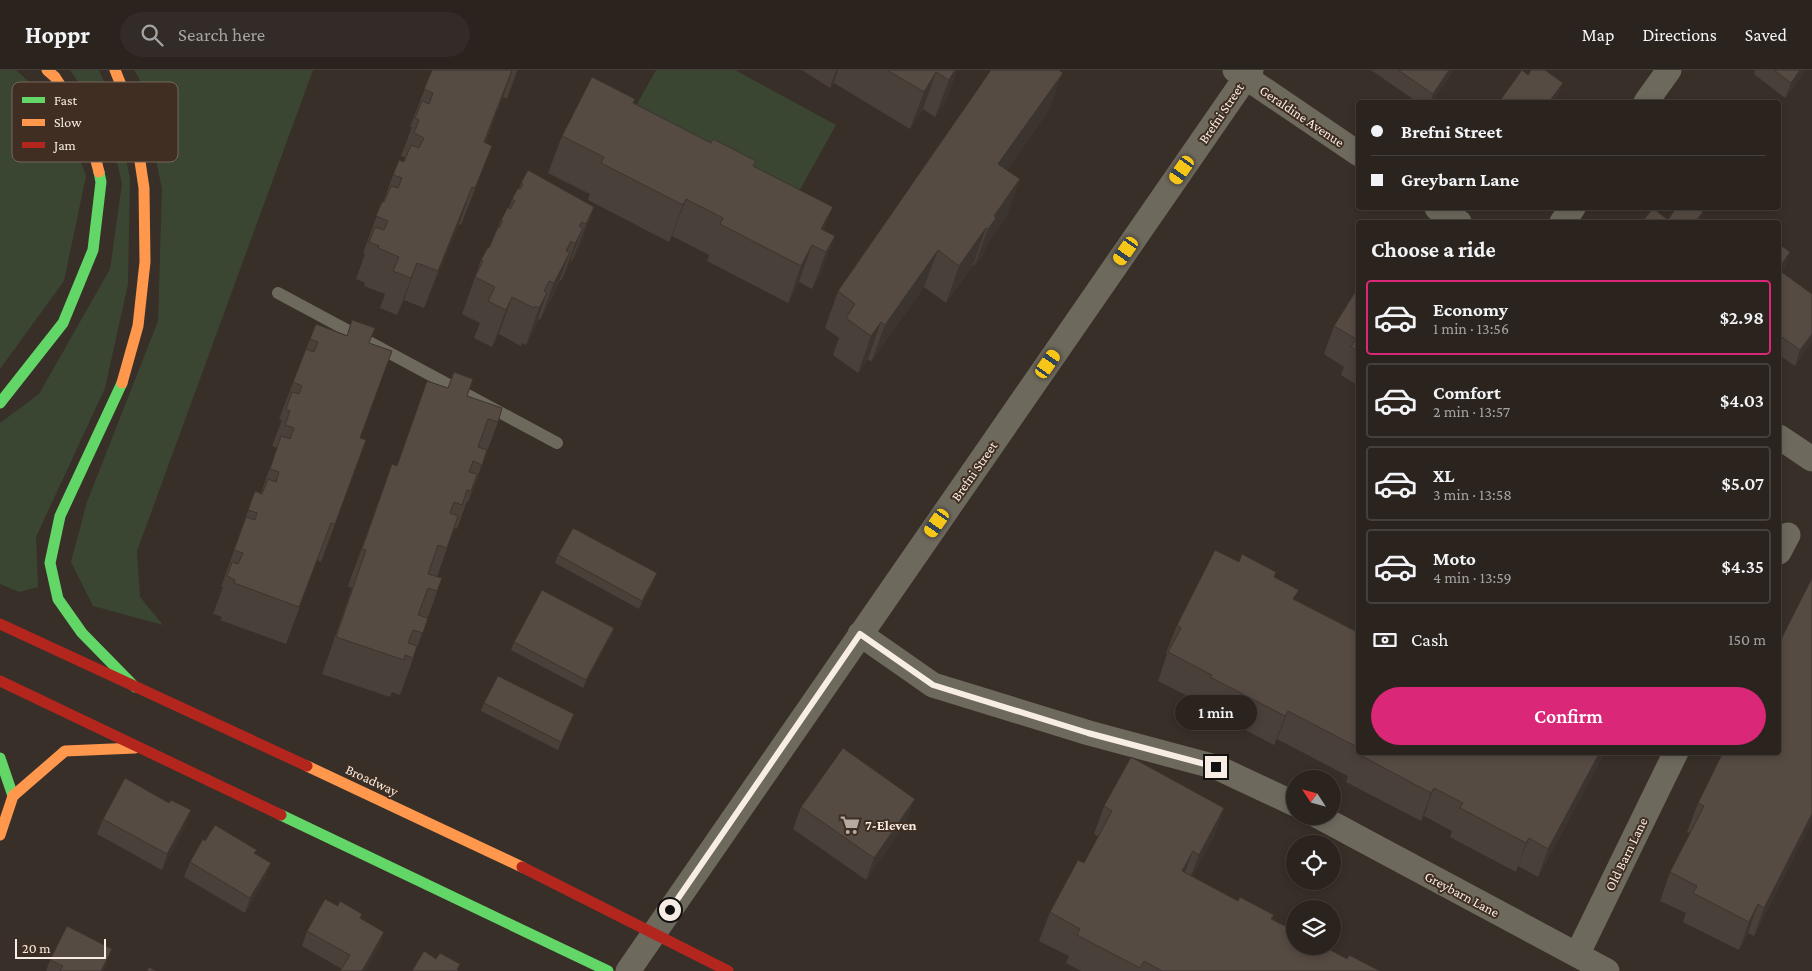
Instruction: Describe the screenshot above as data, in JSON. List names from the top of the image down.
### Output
{
  "streets": {
    "main road": ["Broadway"],
    "street": [
      "Brefni Street",
      "Geraldine Avenue",
      "Old Barn Lane",
      "Greybarn Lane"
    ]
  },
  "crossings": [
    ["Brefni Street", "Geraldine Avenue"],
    ["Brefni Street", "Broadway"],
    ["Old Barn Lane", "Greybarn Lane"]
  ],
  "places": {
    "supermarket": ["7-Eleven"]
  },
  "legend": ["Fast", "Slow", "Jam"],
  "scale_bar": "20 m",
  "north": "top left",
  "page": {
    "header": "Hoppr",
    "search": "Search here",
    "nav": ["Map", "Directions", "Saved"],
    "banner": ["Brefni Street", "Greybarn Lane"],
    "heading": "Choose a ride",
    "list": [
      {
        "name": "Economy",
        "note": "1 min · 13:56",
        "value": "$2.98"
      },
      {
        "name": "Comfort",
        "note": "2 min · 13:57",
        "value": "$4.03"
      },
      {
        "name": "XL",
        "note": "3 min · 13:58",
        "value": "$5.07"
      },
      {
        "name": "Moto",
        "note": "4 min · 13:59",
        "value": "$4.35"
      }
    ],
    "pay": ["Cash", "150 m"],
    "buttons": "Confirm",
    "bubble": "1 min",
    "scale": "20 m"
  }
}
